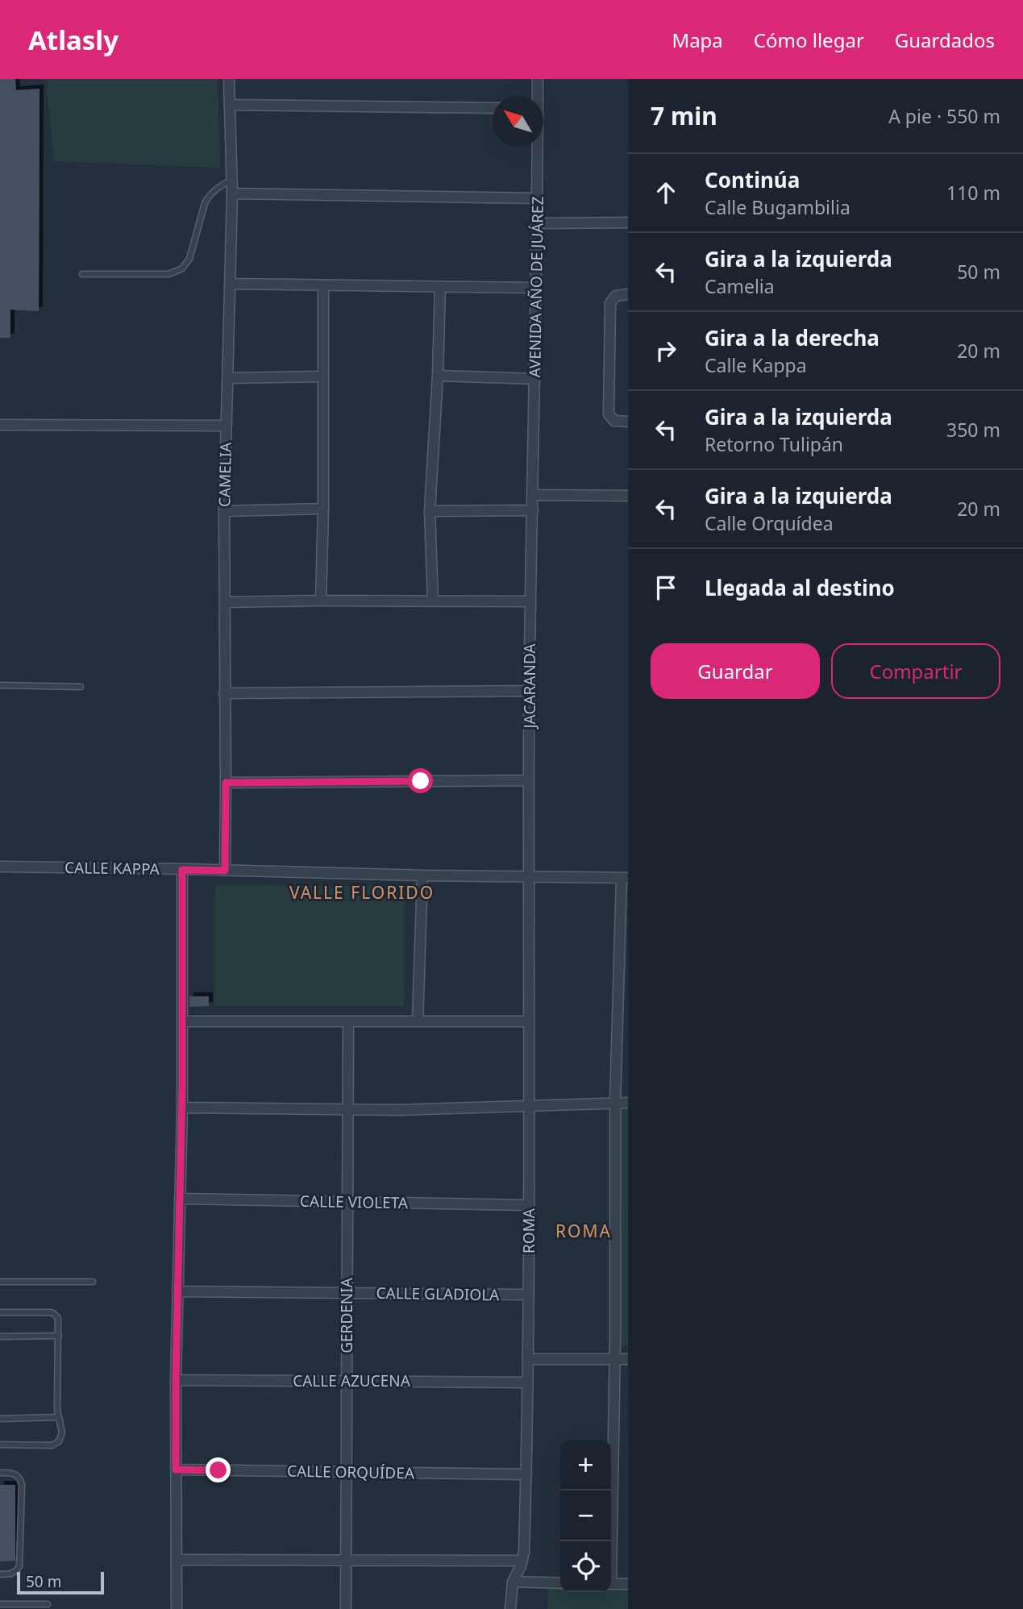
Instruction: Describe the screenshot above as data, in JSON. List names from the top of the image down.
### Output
{
  "streets": {
    "street": [
      "AVENIDA AÑO DE JUÁREZ",
      "CAMELIA",
      "JACARANDA",
      "CALLE KAPPA",
      "CALLE VIOLETA",
      "ROMA",
      "CALLE GLADIOLA",
      "GERDENIA",
      "CALLE AZUCENA",
      "CALLE ORQUÍDEA"
    ]
  },
  "crossings": [
    ["AVENIDA AÑO DE JUÁREZ", "JACARANDA"],
    ["CAMELIA", "CALLE KAPPA"],
    ["JACARANDA", "CALLE KAPPA"],
    ["JACARANDA", "ROMA"],
    ["CALLE KAPPA", "ROMA"],
    ["CALLE VIOLETA", "ROMA"],
    ["CALLE VIOLETA", "GERDENIA"],
    ["ROMA", "CALLE GLADIOLA"],
    ["ROMA", "CALLE AZUCENA"],
    ["ROMA", "CALLE ORQUÍDEA"],
    ["CALLE GLADIOLA", "GERDENIA"],
    ["GERDENIA", "CALLE AZUCENA"],
    ["GERDENIA", "CALLE ORQUÍDEA"]
  ],
  "districts": ["VALLE FLORIDO", "ROMA"],
  "scale_bar": "50 m",
  "north": "top left",
  "page": {
    "header": "Atlasly",
    "nav": ["Mapa", "Cómo llegar", "Guardados"],
    "heading": ["7 min", "A pie · 550 m"],
    "list": [
      ["Continúa", "Calle Bugambilia", "110 m"],
      ["Gira a la izquierda", "Camelia", "50 m"],
      ["Gira a la derecha", "Calle Kappa", "20 m"],
      ["Gira a la izquierda", "Retorno Tulipán", "350 m"],
      ["Gira a la izquierda", "Calle Orquídea", "20 m"],
      "Llegada al destino"
    ],
    "buttons": ["Guardar", "Compartir"],
    "map_buttons": ["+", "−"],
    "scale": "50 m"
  }
}
